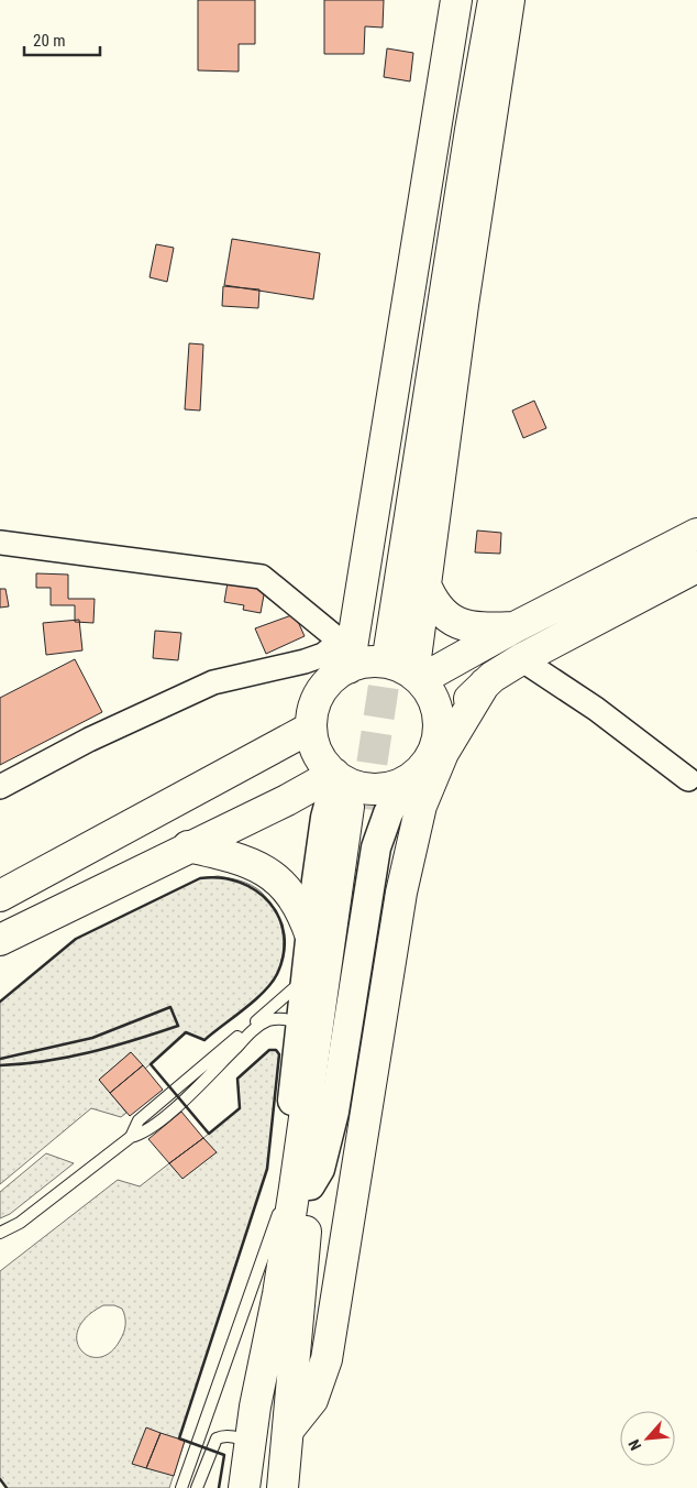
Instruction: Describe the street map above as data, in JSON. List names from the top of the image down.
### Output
{
  "scale_bar": "20 m",
  "north": "bottom left"
}
